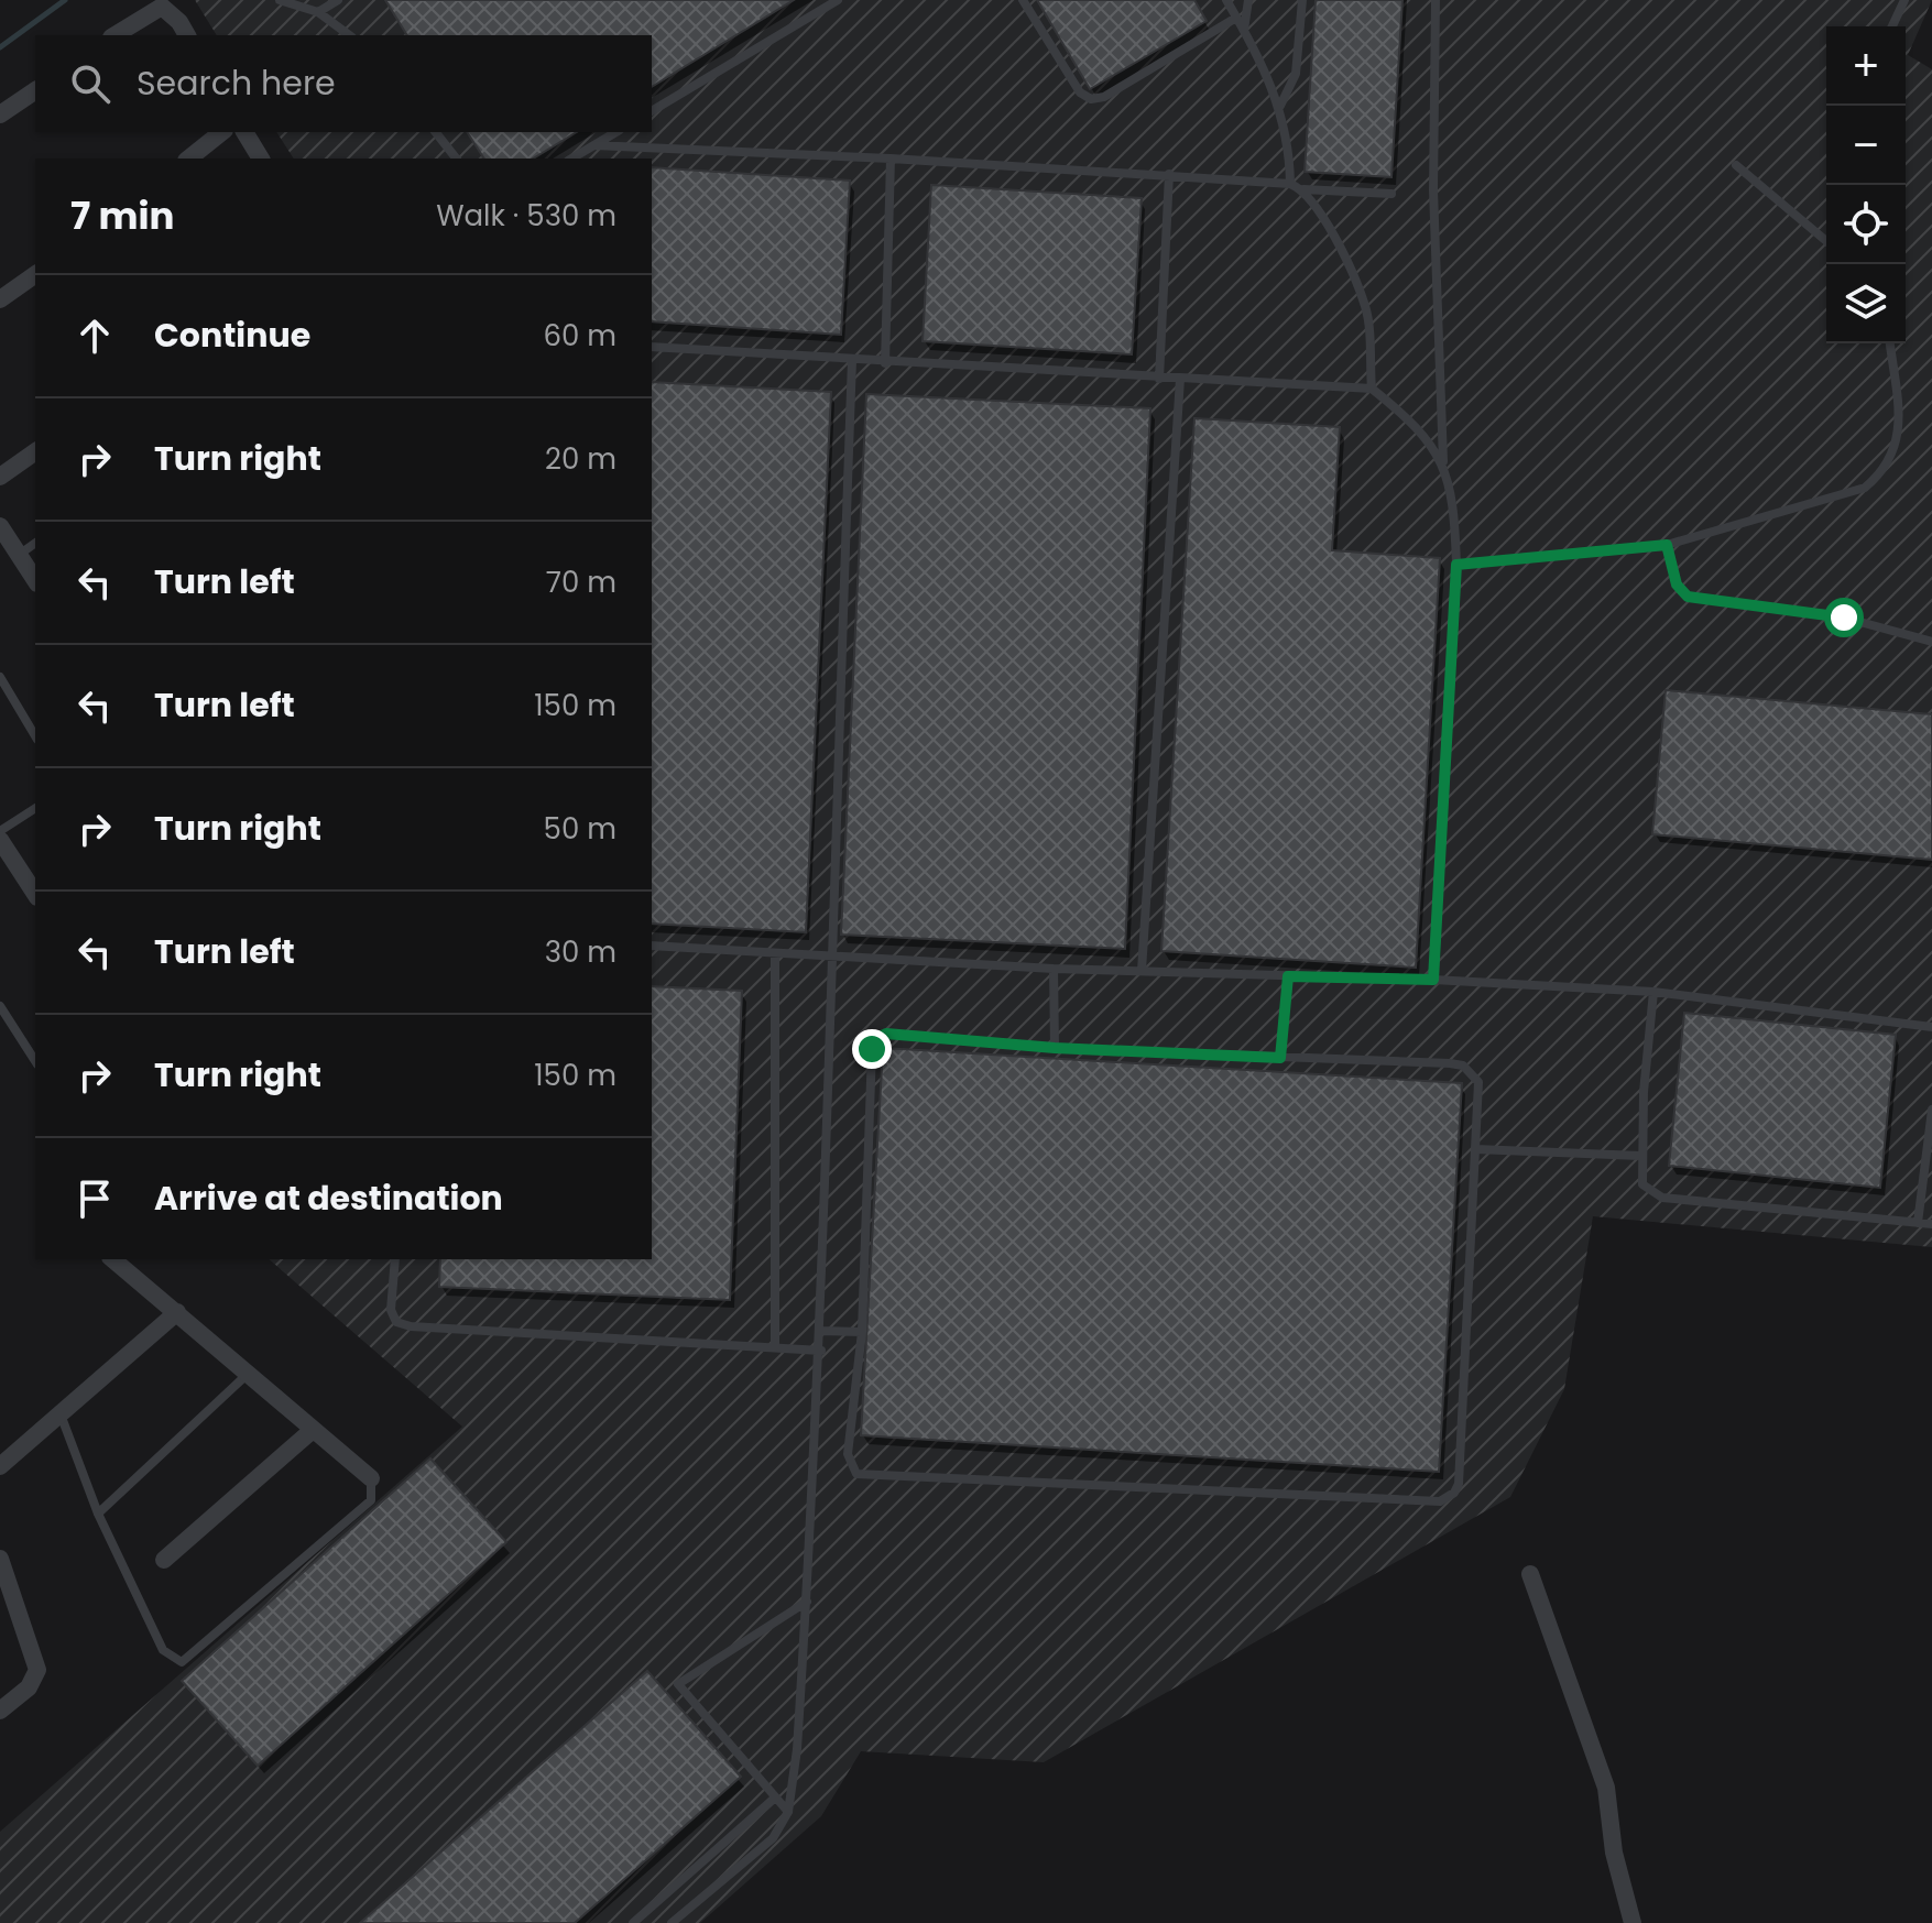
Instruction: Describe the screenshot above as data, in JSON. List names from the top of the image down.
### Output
{
  "page": {
    "map_buttons": ["+", "−"],
    "search": "Search here",
    "heading": ["7 min", "Walk · 530 m"],
    "list": [
      ["Continue", "60 m"],
      ["Turn right", "20 m"],
      ["Turn left", "70 m"],
      ["Turn left", "150 m"],
      ["Turn right", "50 m"],
      ["Turn left", "30 m"],
      ["Turn right", "150 m"],
      "Arrive at destination"
    ]
  }
}
